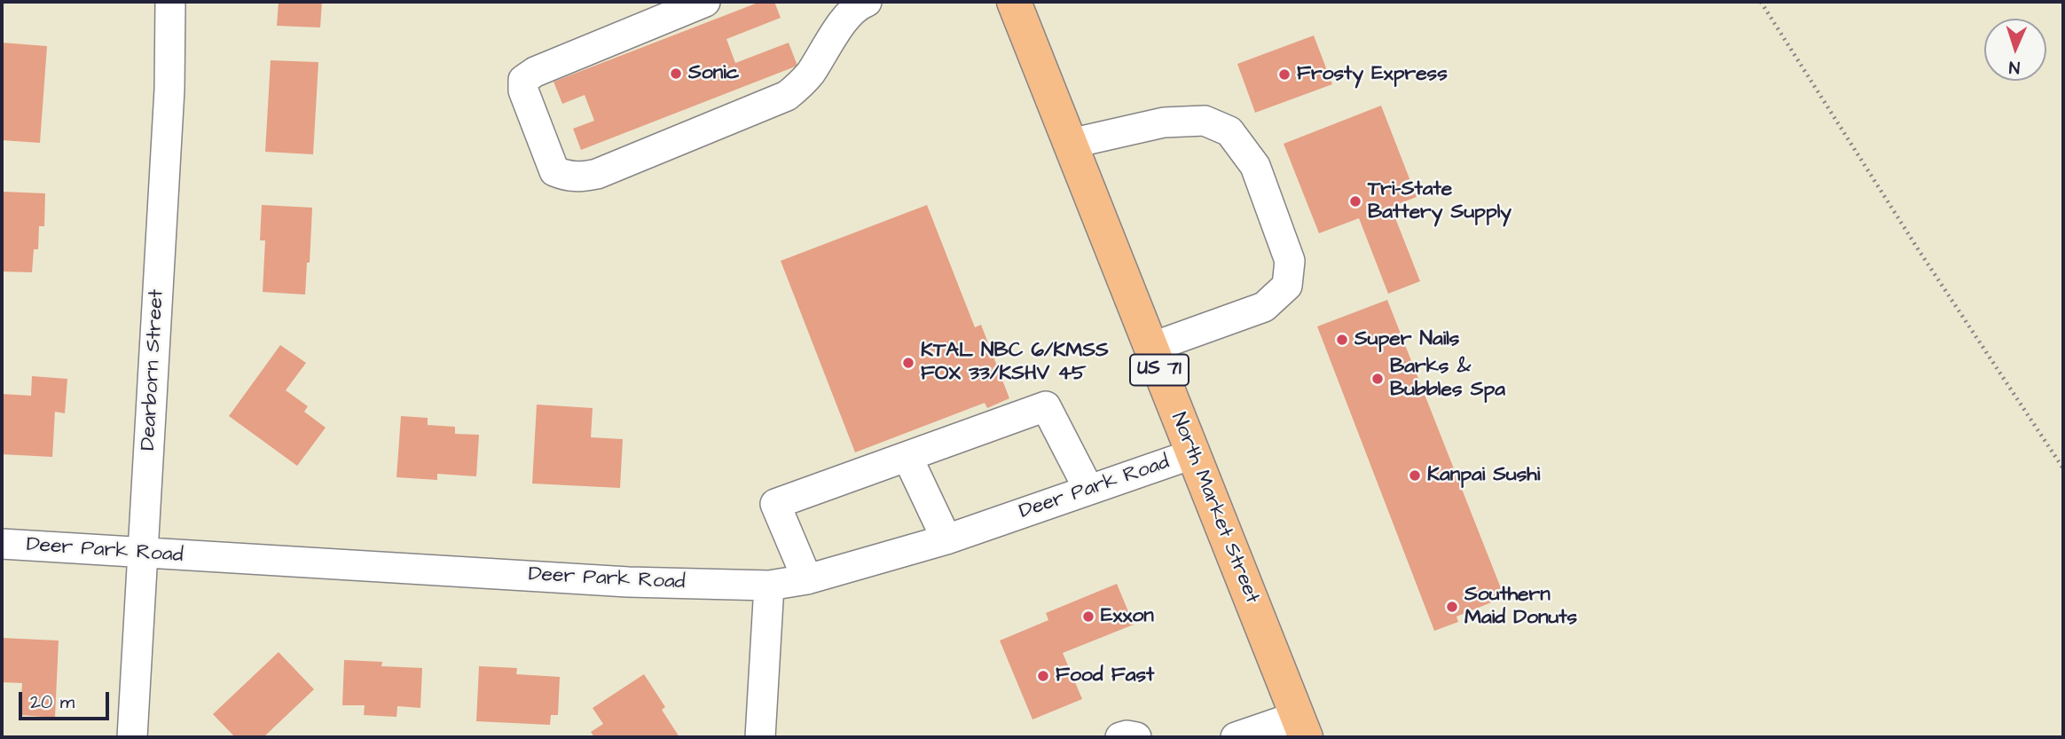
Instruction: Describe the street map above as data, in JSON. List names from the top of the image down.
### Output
{
  "streets": {
    "main road": ["US 71", "North Market Street"],
    "street": ["Dearborn Street", "Deer Park Road"]
  },
  "crossings": [
    ["Dearborn Street", "Deer Park Road"],
    ["Deer Park Road", "North Market Street"]
  ],
  "places": [
    "Sonic",
    "Frosty Express",
    "Tri-State Battery Supply",
    "Super Nails",
    "KTAL NBC 6/KMSS FOX 33/KSHV 45",
    "Barks & Bubbles Spa",
    "Kanpai Sushi",
    "Southern Maid Donuts",
    "Exxon",
    "Food Fast"
  ],
  "scale_bar": "20 m",
  "north": "bottom"
}
